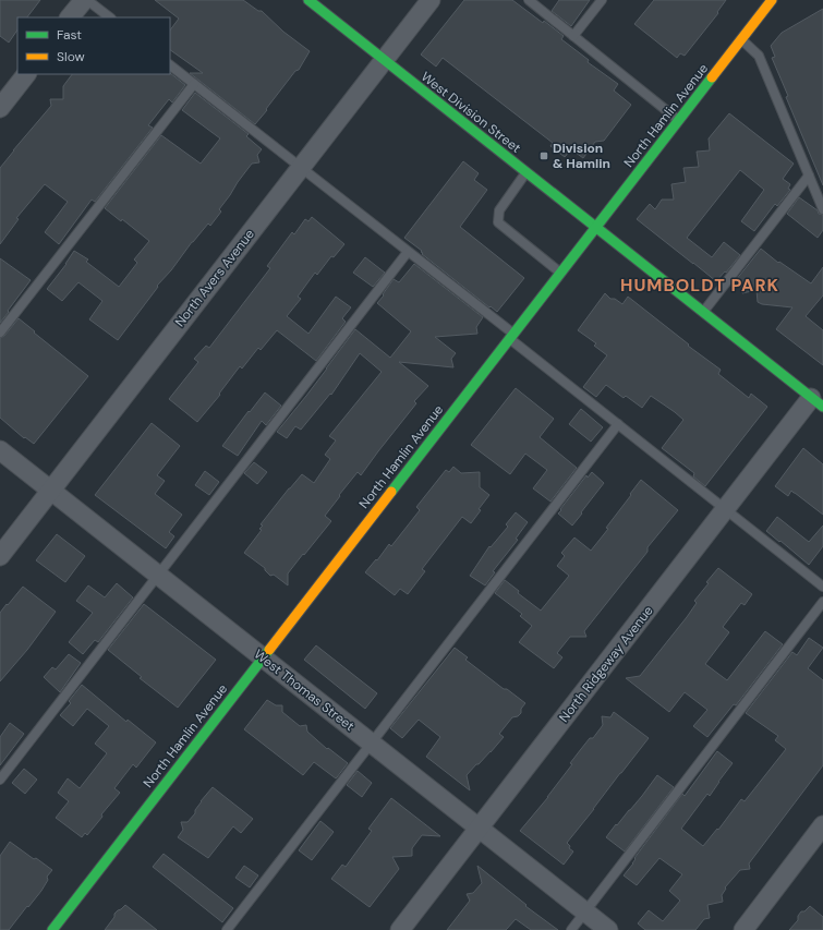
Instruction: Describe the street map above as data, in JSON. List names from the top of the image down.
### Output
{
  "streets": {
    "street": [
      "West Division Street",
      "North Hamlin Avenue",
      "North Avers Avenue",
      "North Ridgeway Avenue",
      "West Thomas Street"
    ]
  },
  "crossings": [
    ["West Division Street", "North Hamlin Avenue"],
    ["West Division Street", "North Avers Avenue"],
    ["West Division Street", "North Ridgeway Avenue"],
    ["North Hamlin Avenue", "West Thomas Street"],
    ["North Avers Avenue", "West Thomas Street"],
    ["North Ridgeway Avenue", "West Thomas Street"]
  ],
  "districts": ["HUMBOLDT PARK"],
  "places": {
    "transit": ["Division & Hamlin"]
  },
  "legend": ["Fast", "Slow"]
}
